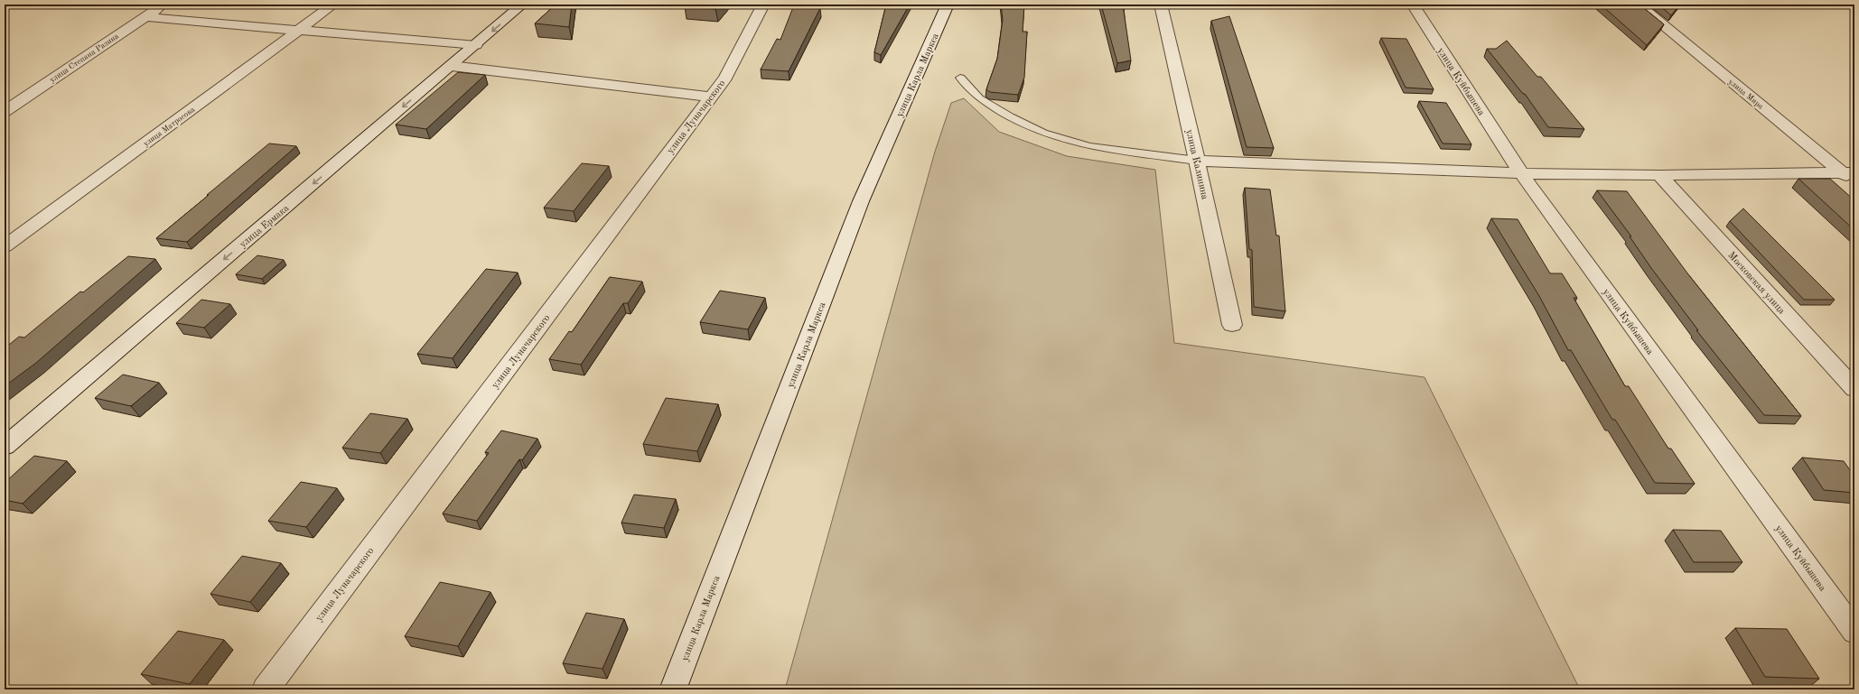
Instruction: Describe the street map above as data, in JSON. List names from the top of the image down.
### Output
{
  "streets": {
    "street": [
      "улица Степана Разина",
      "улица Карла Маркса",
      "улица Куйбышева",
      "улица Мира",
      "улица Луначарского",
      "улица Матросова",
      "улица Калинина",
      "улица Ермака",
      "Московская улица"
    ]
  },
  "one_way": ["улица Ермака"]
}
